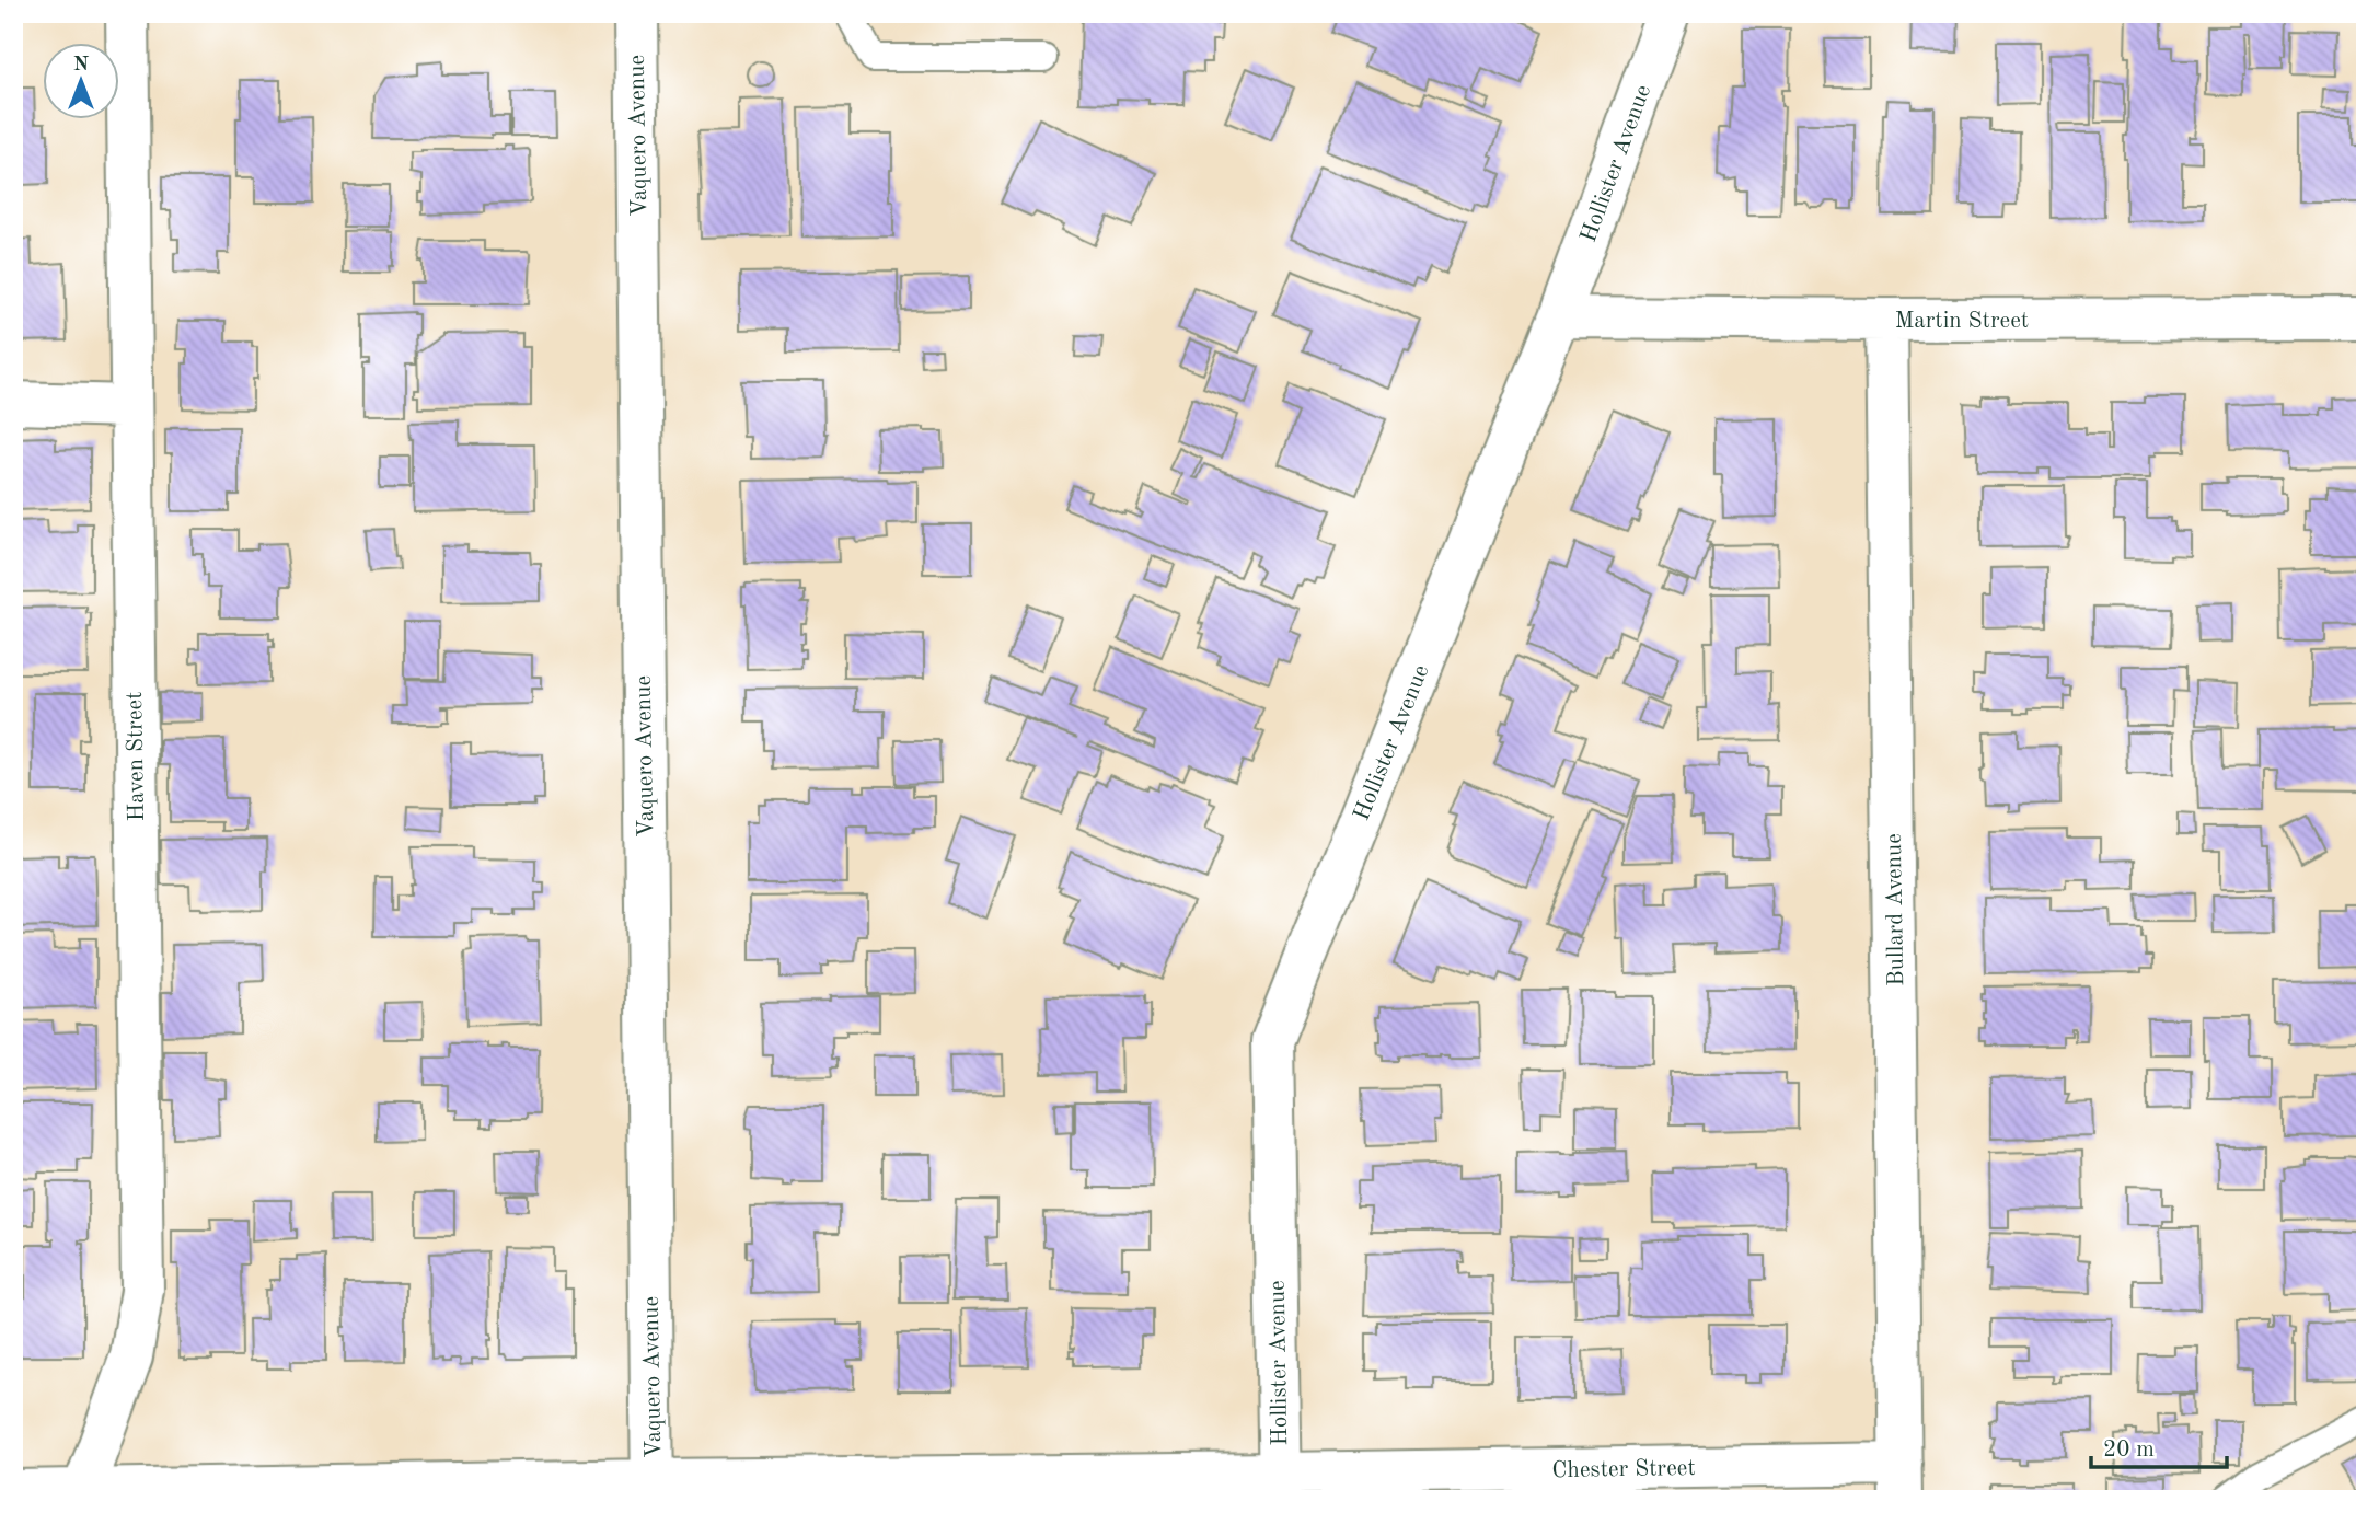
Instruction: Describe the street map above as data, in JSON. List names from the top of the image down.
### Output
{
  "streets": {
    "street": [
      "Vaquero Avenue",
      "Hollister Avenue",
      "Martin Street",
      "Haven Street",
      "Bullard Avenue",
      "Chester Street"
    ]
  },
  "crossings": [
    ["Vaquero Avenue", "Chester Street"],
    ["Hollister Avenue", "Martin Street"],
    ["Hollister Avenue", "Chester Street"],
    ["Martin Street", "Bullard Avenue"],
    ["Haven Street", "Chester Street"],
    ["Bullard Avenue", "Chester Street"]
  ],
  "scale_bar": "20 m",
  "north": "top"
}
